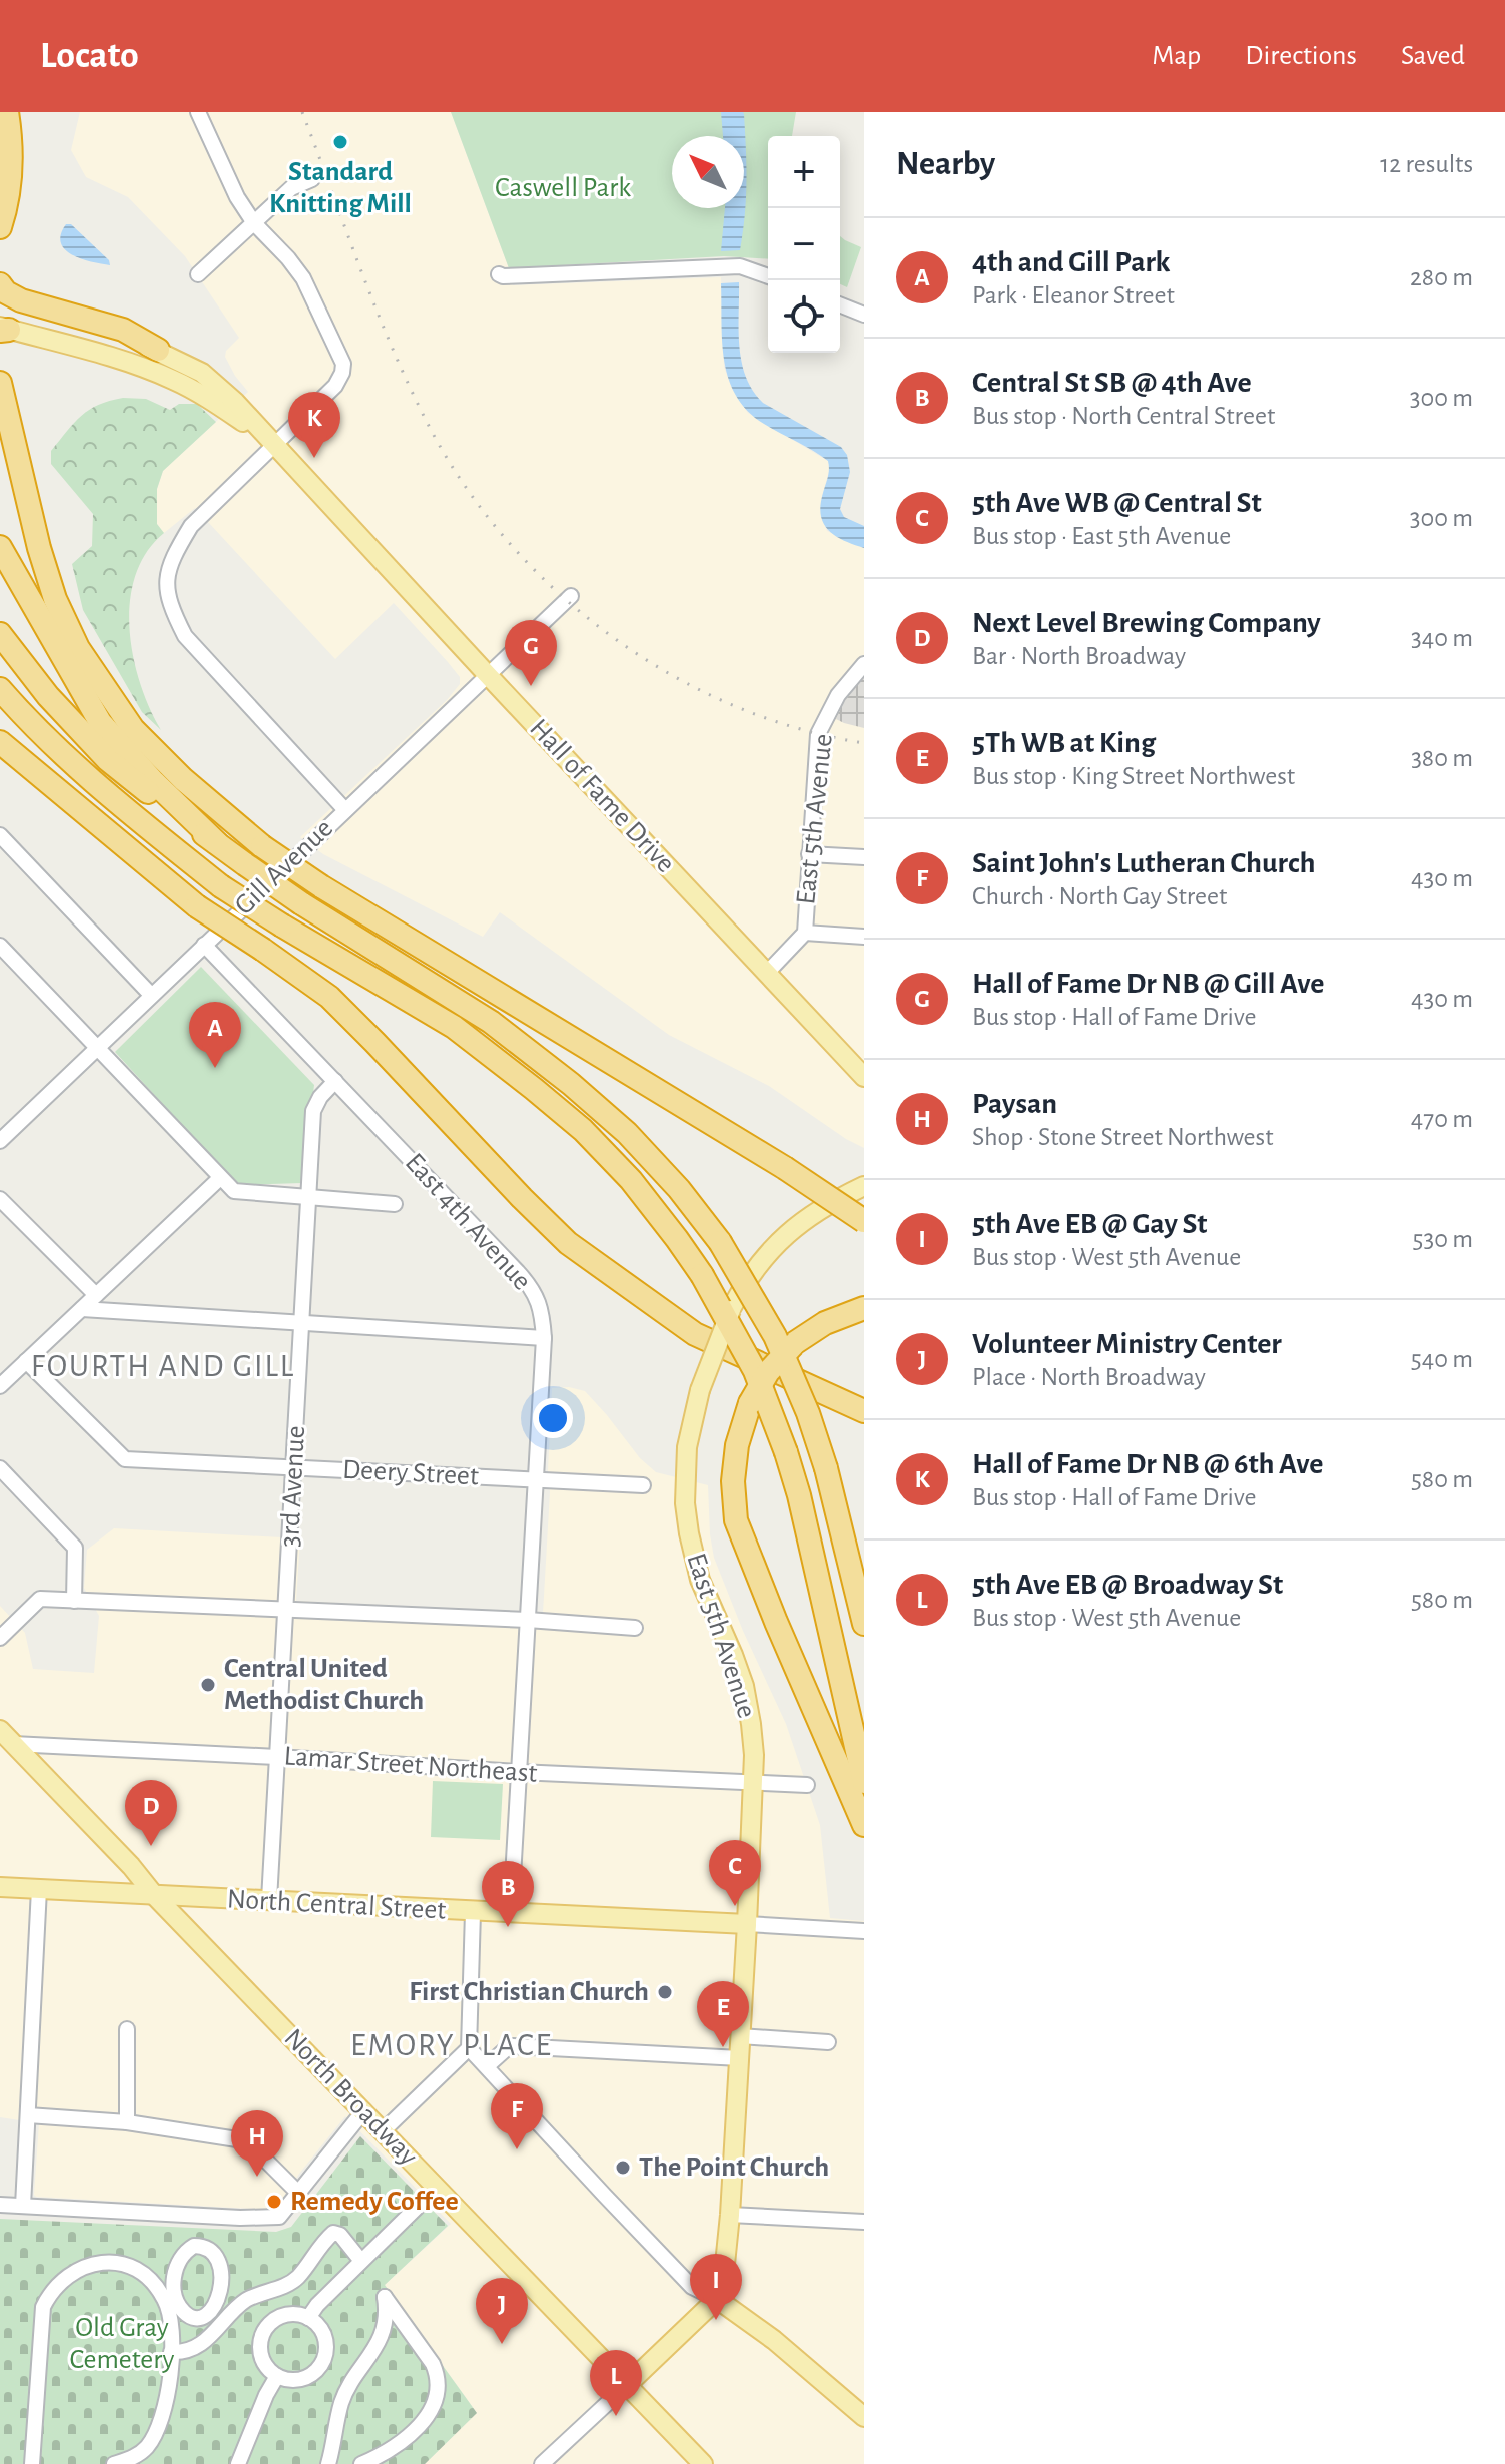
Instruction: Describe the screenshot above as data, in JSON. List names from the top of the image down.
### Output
{
  "streets": {
    "main road": [
      "Hall of Fame Drive",
      "East 5th Avenue",
      "North Central Street",
      "North Broadway"
    ],
    "street": [
      "Gill Avenue",
      "East 4th Avenue",
      "Deery Street",
      "3rd Avenue",
      "Lamar Street Northeast"
    ]
  },
  "crossings": [
    ["Hall of Fame Drive", "East 5th Avenue"],
    ["Hall of Fame Drive", "Gill Avenue"],
    ["East 5th Avenue", "Lamar Street Northeast"],
    ["East 5th Avenue", "North Central Street"],
    ["Gill Avenue", "East 4th Avenue"],
    ["East 4th Avenue", "Deery Street"],
    ["East 4th Avenue", "3rd Avenue"],
    ["East 4th Avenue", "Lamar Street Northeast"],
    ["East 4th Avenue", "North Central Street"],
    ["Deery Street", "3rd Avenue"],
    ["3rd Avenue", "Lamar Street Northeast"],
    ["3rd Avenue", "North Central Street"],
    ["Lamar Street Northeast", "North Broadway"],
    ["North Central Street", "North Broadway"]
  ],
  "districts": ["FOURTH AND GILL", "EMORY PLACE"],
  "parks": ["Caswell Park", "Old Gray Cemetery"],
  "places": [
    "Standard Knitting Mill",
    "Central United Methodist Church",
    "First Christian Church",
    "The Point Church",
    "Remedy Coffee"
  ],
  "north": "top left",
  "page": {
    "header": "Locato",
    "nav": ["Map", "Directions", "Saved"],
    "heading": ["Nearby", "12 results"],
    "map_buttons": ["+", "−"],
    "list": [
      {
        "mark": "A",
        "name": "4th and Gill Park",
        "note": "Park · Eleanor Street",
        "value": "280 m"
      },
      {
        "mark": "B",
        "name": "Central St SB @ 4th Ave",
        "note": "Bus stop · North Central Street",
        "value": "300 m"
      },
      {
        "mark": "C",
        "name": "5th Ave WB @ Central St",
        "note": "Bus stop · East 5th Avenue",
        "value": "300 m"
      },
      {
        "mark": "D",
        "name": "Next Level Brewing Company",
        "note": "Bar · North Broadway",
        "value": "340 m"
      },
      {
        "mark": "E",
        "name": "5Th WB at King",
        "note": "Bus stop · King Street Northwest",
        "value": "380 m"
      },
      {
        "mark": "F",
        "name": "Saint John's Lutheran Church",
        "note": "Church · North Gay Street",
        "value": "430 m"
      },
      {
        "mark": "G",
        "name": "Hall of Fame Dr NB @ Gill Ave",
        "note": "Bus stop · Hall of Fame Drive",
        "value": "430 m"
      },
      {
        "mark": "H",
        "name": "Paysan",
        "note": "Shop · Stone Street Northwest",
        "value": "470 m"
      },
      {
        "mark": "I",
        "name": "5th Ave EB @ Gay St",
        "note": "Bus stop · West 5th Avenue",
        "value": "530 m"
      },
      {
        "mark": "J",
        "name": "Volunteer Ministry Center",
        "note": "Place · North Broadway",
        "value": "540 m"
      },
      {
        "mark": "K",
        "name": "Hall of Fame Dr NB @ 6th Ave",
        "note": "Bus stop · Hall of Fame Drive",
        "value": "580 m"
      },
      {
        "mark": "L",
        "name": "5th Ave EB @ Broadway St",
        "note": "Bus stop · West 5th Avenue",
        "value": "580 m"
      }
    ],
    "pins": [
      "K",
      "G",
      "A",
      "D",
      "C",
      "B",
      "E",
      "F",
      "H",
      "I",
      "J",
      "L"
    ]
  }
}
